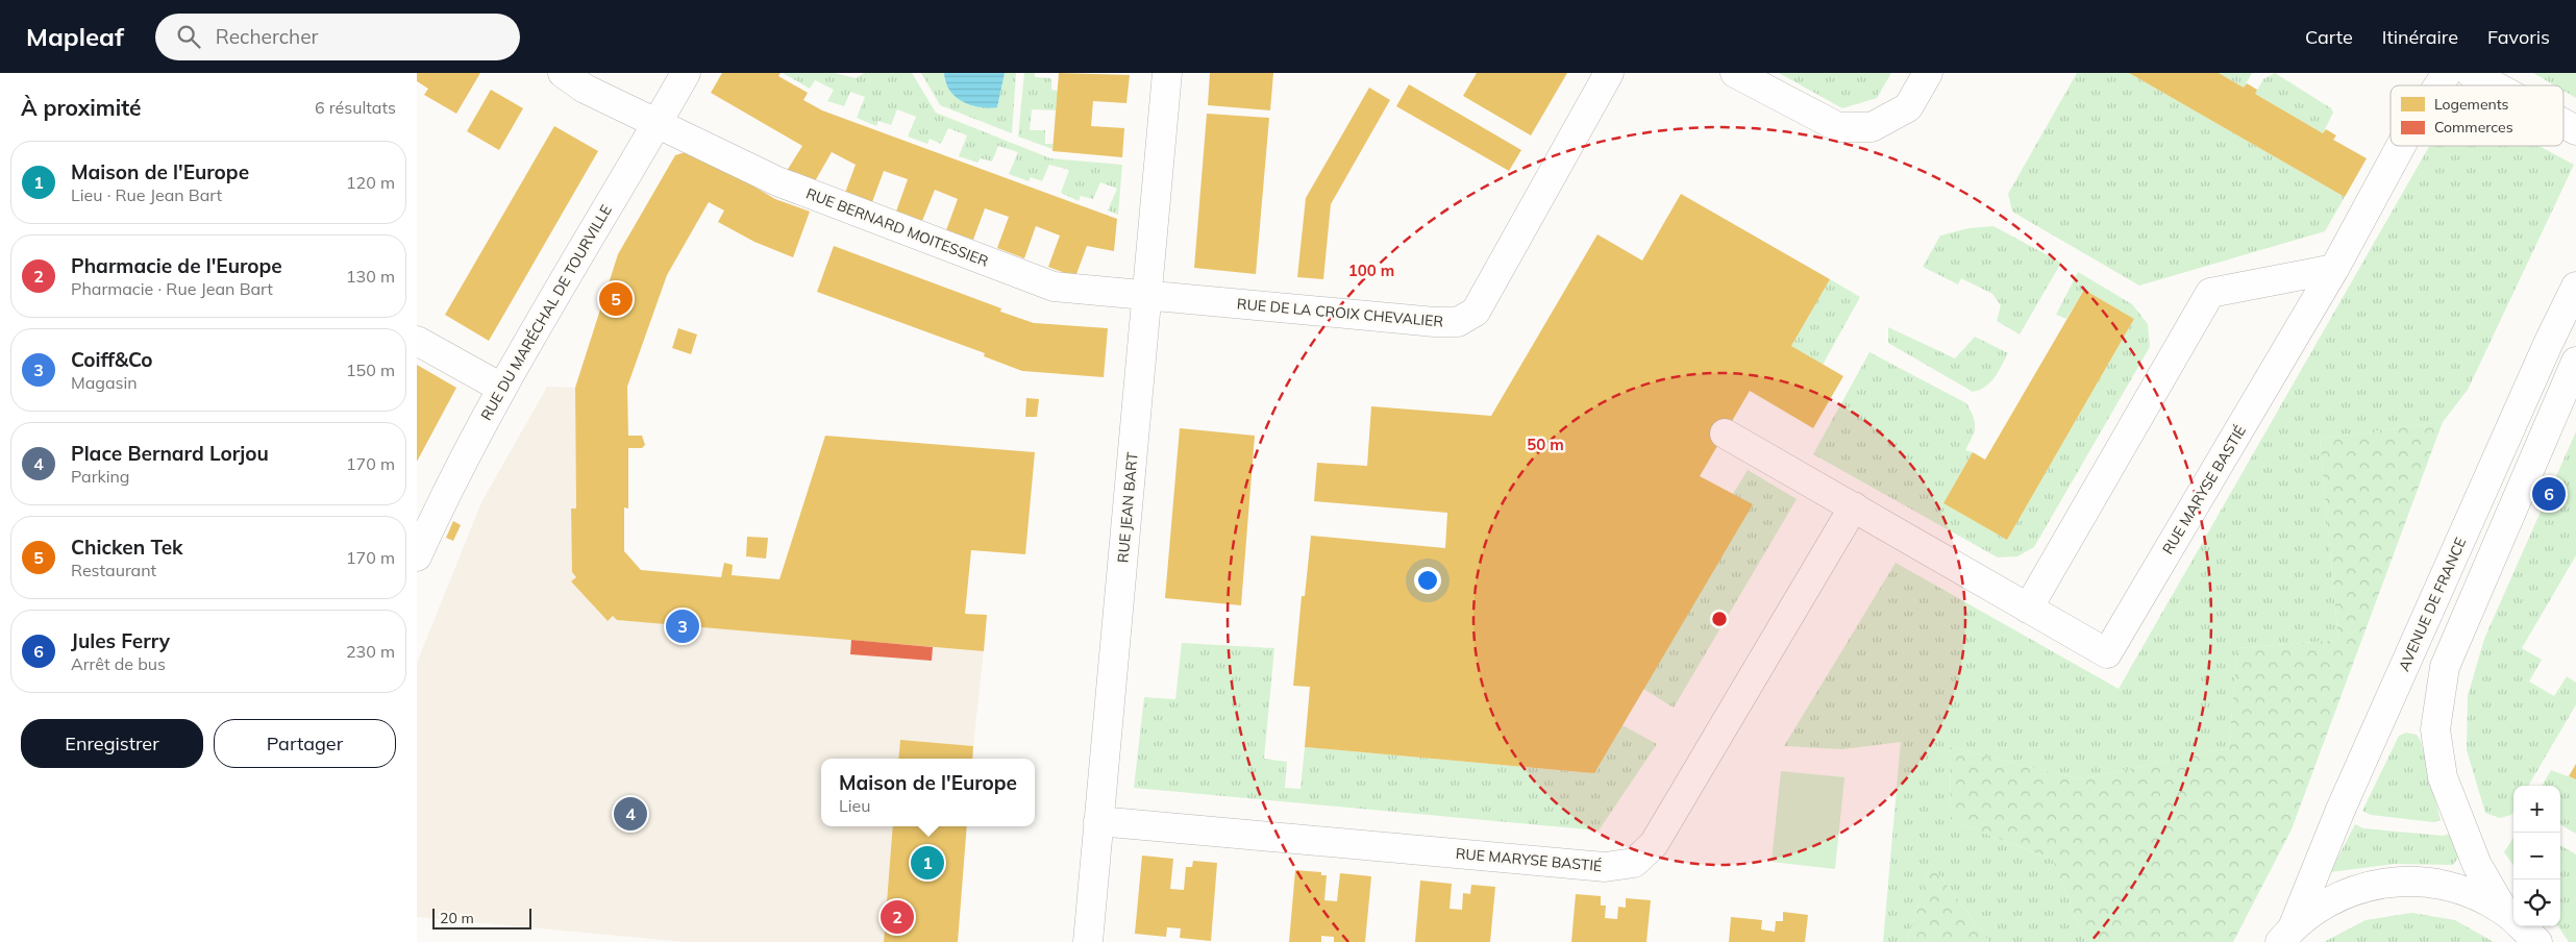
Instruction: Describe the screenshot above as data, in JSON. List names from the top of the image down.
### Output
{
  "streets": {
    "street": [
      "RUE BERNARD MOITESSIER",
      "RUE DU MARÉCHAL DE TOURVILLE",
      "RUE DE LA CROIX CHEVALIER",
      "RUE MARYSE BASTIÉ",
      "RUE JEAN BART",
      "AVENUE DE FRANCE"
    ]
  },
  "crossings": [
    ["RUE BERNARD MOITESSIER", "RUE DU MARÉCHAL DE TOURVILLE"],
    ["RUE BERNARD MOITESSIER", "RUE DE LA CROIX CHEVALIER"],
    ["RUE BERNARD MOITESSIER", "RUE JEAN BART"],
    ["RUE DE LA CROIX CHEVALIER", "RUE JEAN BART"],
    ["RUE MARYSE BASTIÉ", "RUE JEAN BART"]
  ],
  "legend": ["Logements", "Commerces"],
  "scale_bar": "20 m",
  "page": {
    "header": "Mapleaf",
    "search": "Rechercher",
    "nav": ["Carte", "Itinéraire", "Favoris"],
    "heading": ["À proximité", "6 résultats"],
    "list": [
      {
        "mark": "1",
        "name": "Maison de l'Europe",
        "note": "Lieu · Rue Jean Bart",
        "value": "120 m"
      },
      {
        "mark": "2",
        "name": "Pharmacie de l'Europe",
        "note": "Pharmacie · Rue Jean Bart",
        "value": "130 m"
      },
      {
        "mark": "3",
        "name": "Coiff&Co",
        "note": "Magasin",
        "value": "150 m"
      },
      {
        "mark": "4",
        "name": "Place Bernard Lorjou",
        "note": "Parking",
        "value": "170 m"
      },
      {
        "mark": "5",
        "name": "Chicken Tek",
        "note": "Restaurant",
        "value": "170 m"
      },
      {
        "mark": "6",
        "name": "Jules Ferry",
        "note": "Arrêt de bus",
        "value": "230 m"
      }
    ],
    "pins": [
      "5",
      "6",
      "3",
      "4",
      "1",
      "2"
    ],
    "buttons": ["Enregistrer", "Partager"],
    "popup": ["Maison de l'Europe", "Lieu"],
    "map_buttons": ["+", "−"],
    "scale": "20 m"
  },
  "rings": ["100 m", "50 m"]
}
